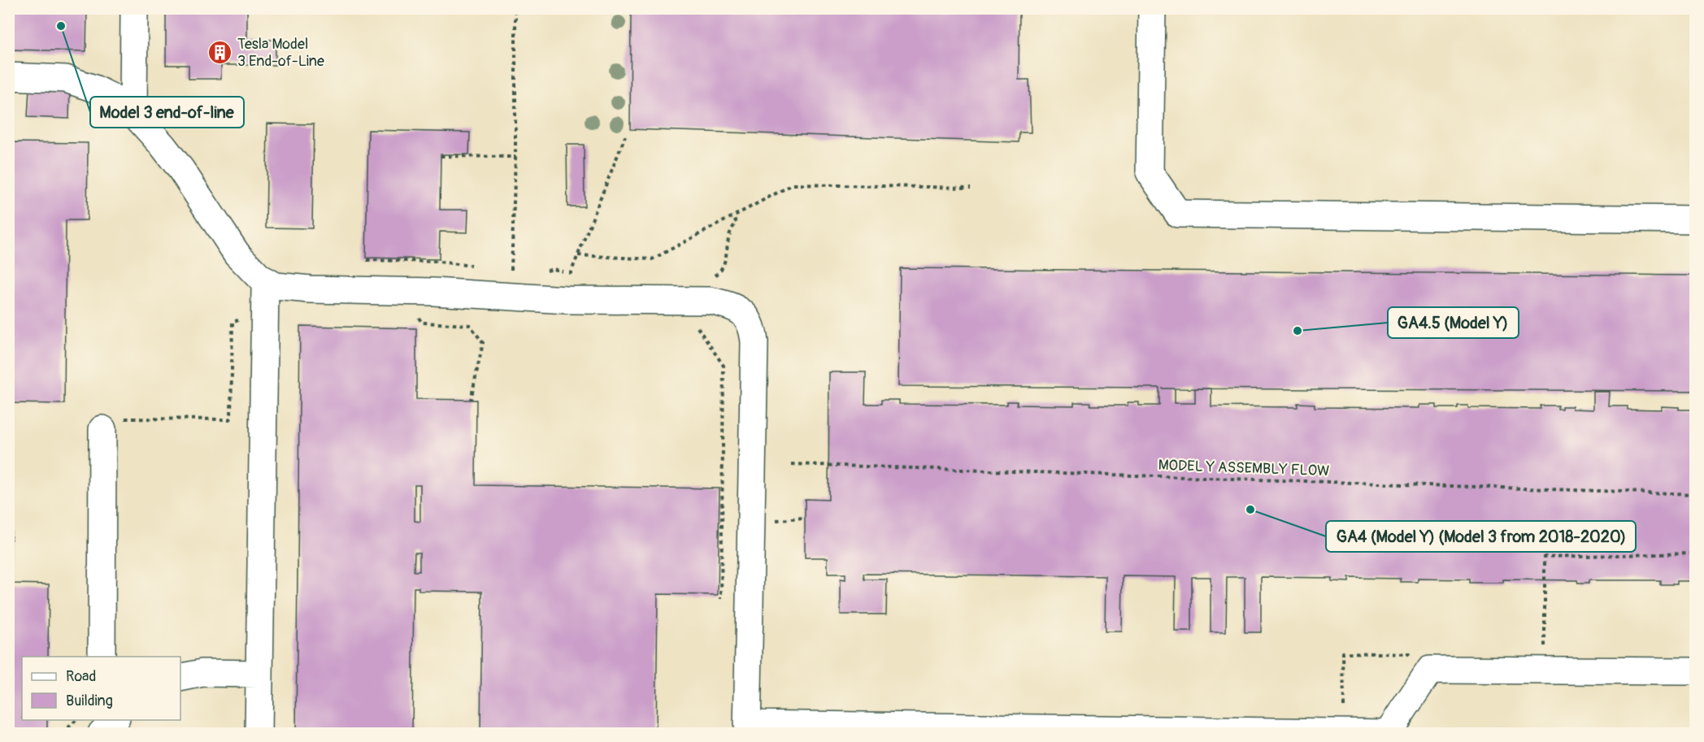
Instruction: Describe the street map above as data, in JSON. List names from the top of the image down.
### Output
{
  "streets": {
    "path": ["MODEL Y ASSEMBLY FLOW"]
  },
  "places": {
    "other": ["Model 3 end-of-line", "GA4.5 (Model Y)", "GA4 (Model Y) (Model 3 from 2018-2020)"],
    "building": ["Tesla Model 3 End-of-Line"]
  },
  "legend": ["Road", "Building"]
}
